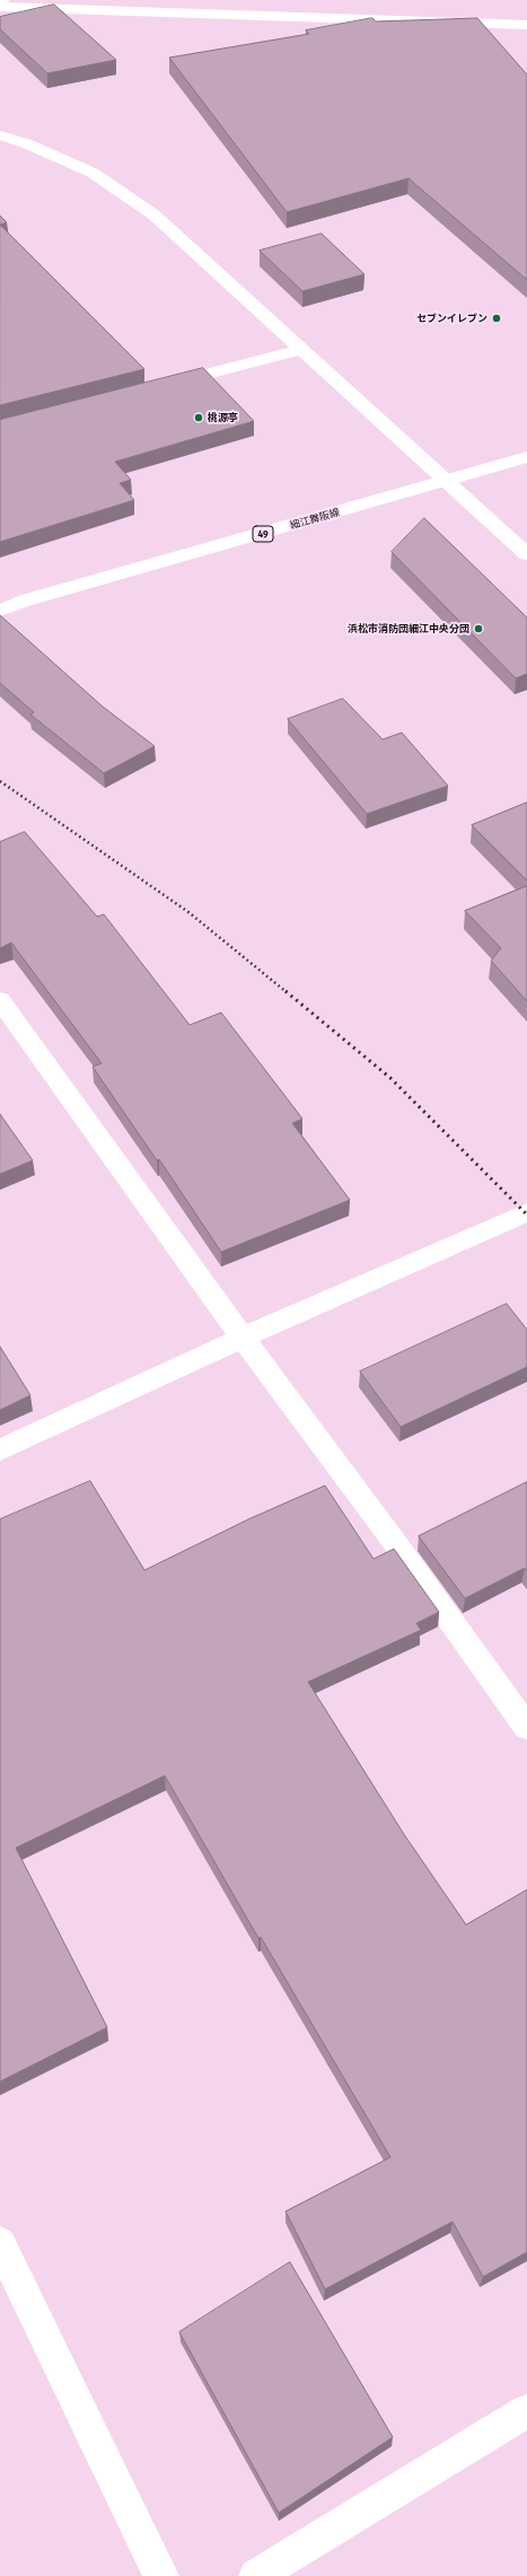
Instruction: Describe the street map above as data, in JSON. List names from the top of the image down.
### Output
{
  "streets": {
    "street": ["細江舞阪線", "49"]
  },
  "places": ["セブンイレブン", "桃源亭", "浜松市消防団細江中央分団"]
}
